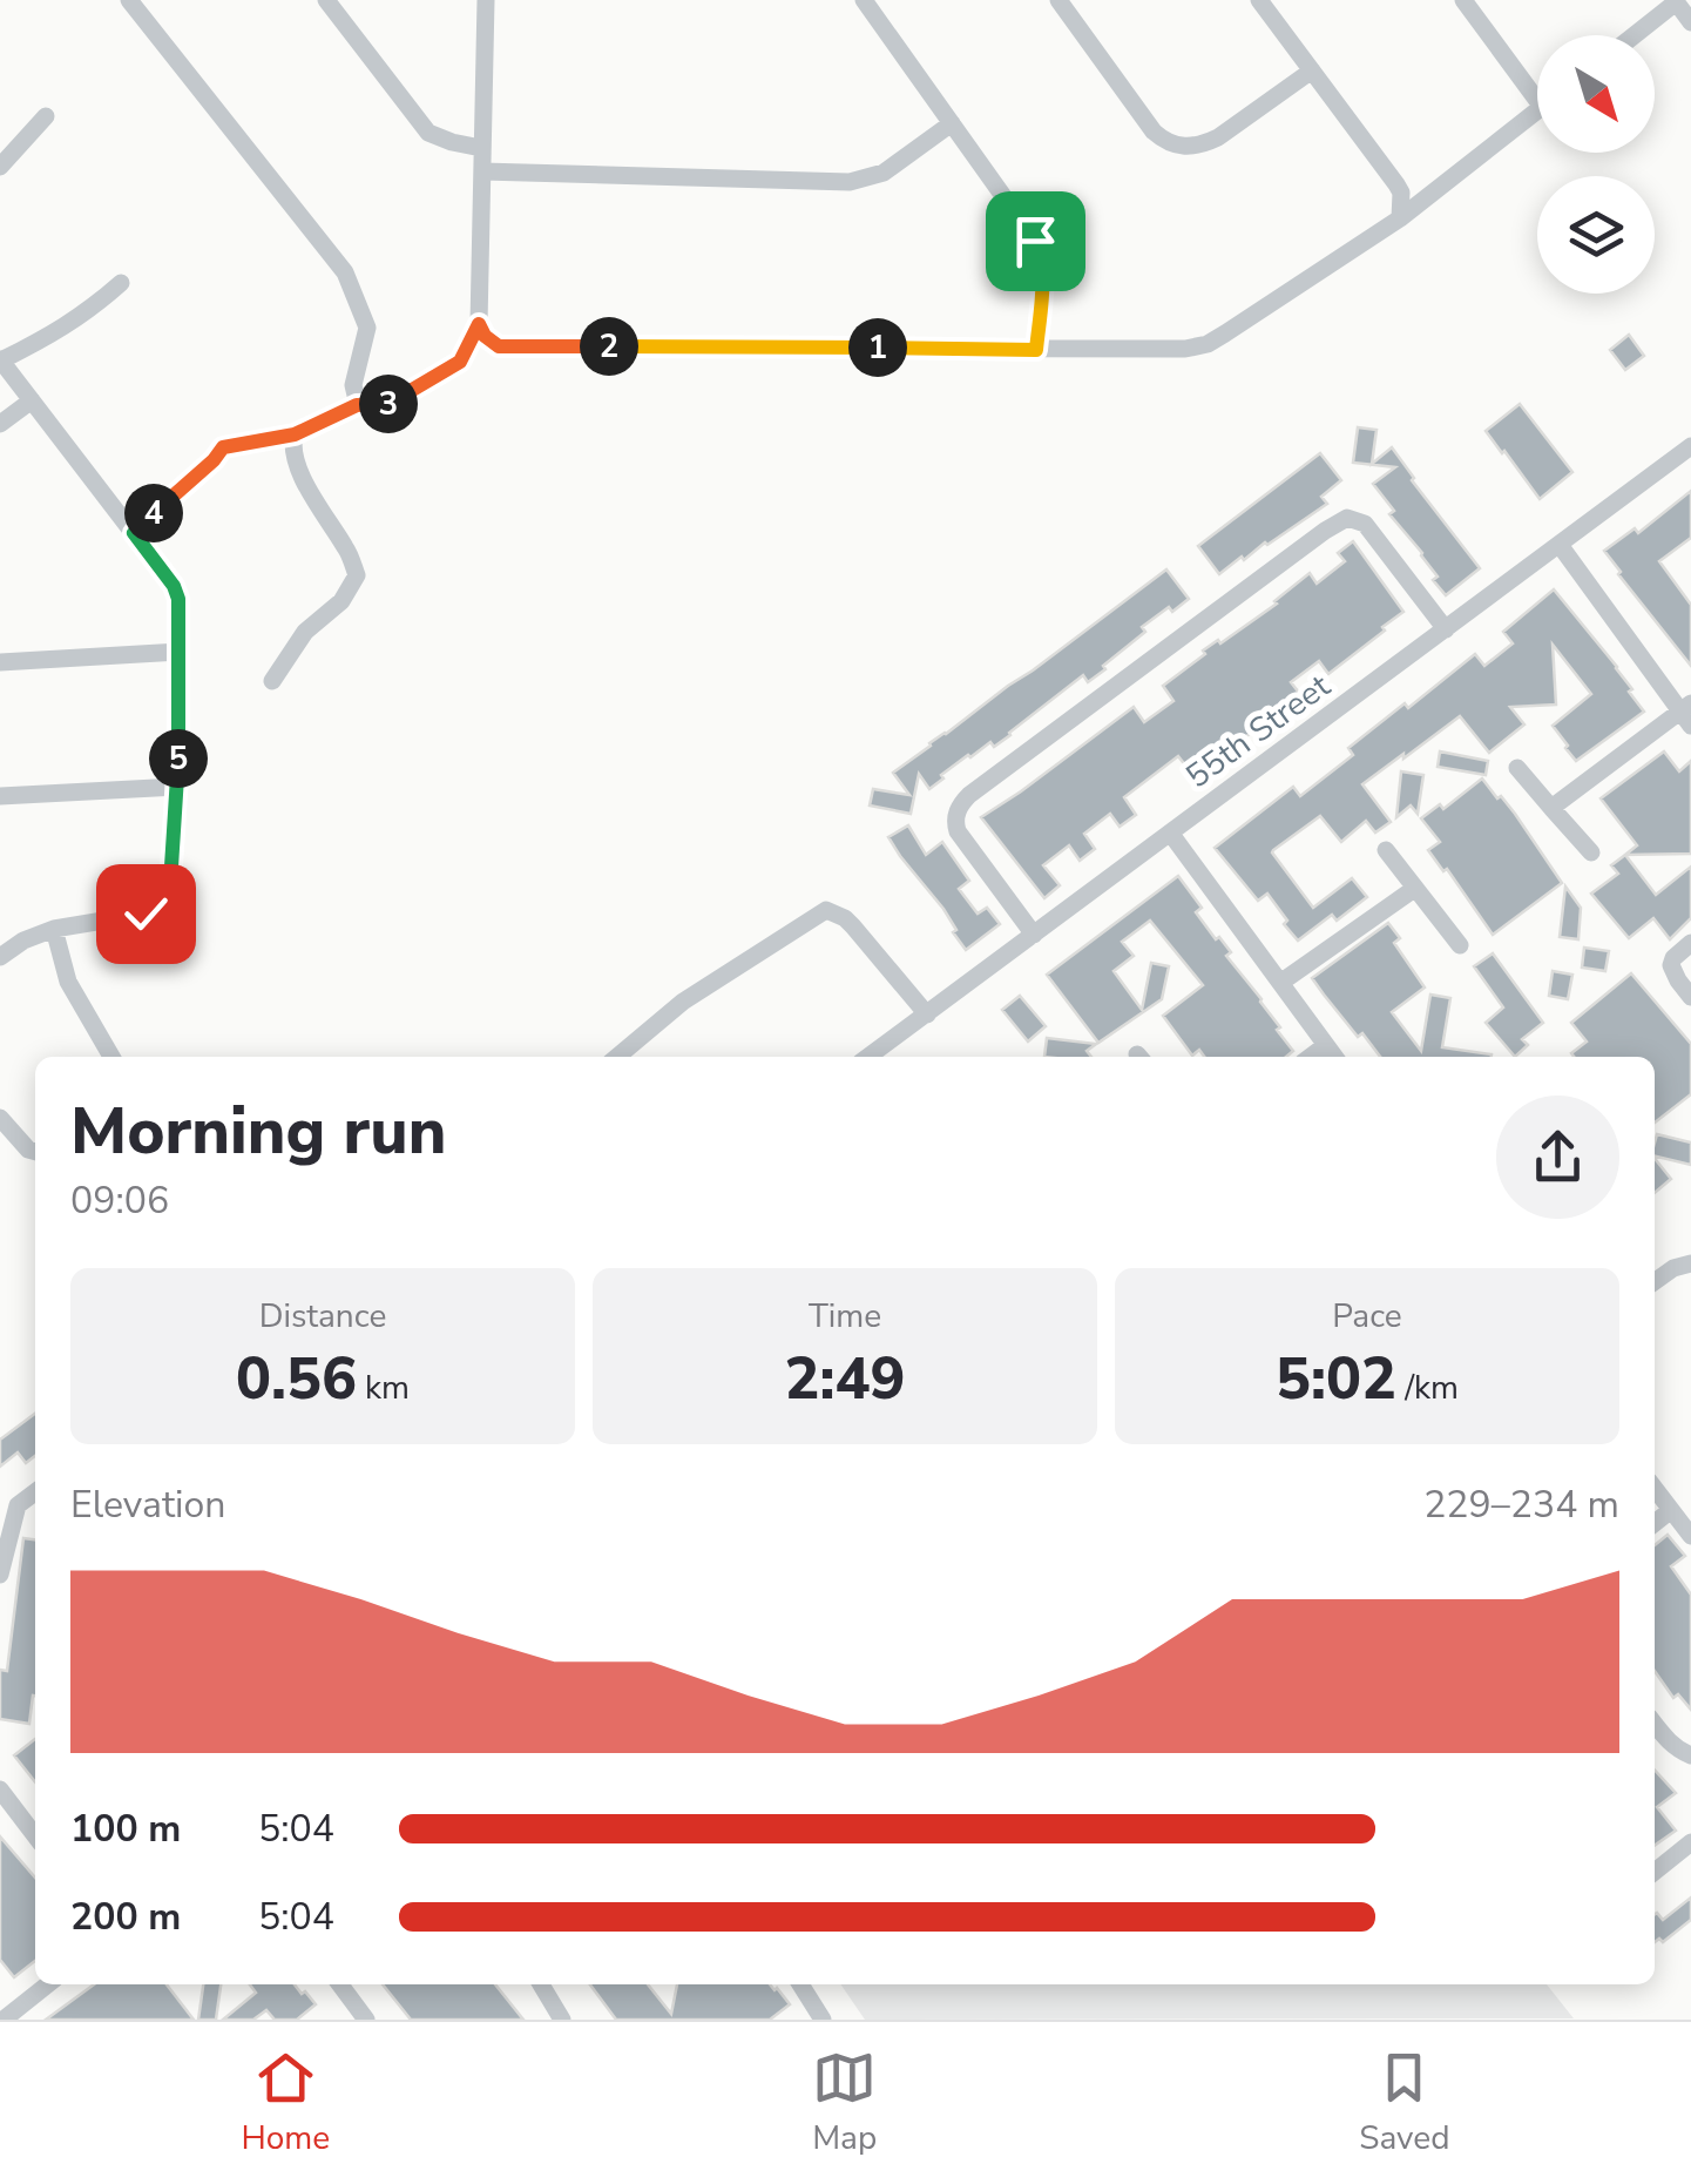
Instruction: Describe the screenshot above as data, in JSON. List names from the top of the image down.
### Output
{
  "streets": {
    "street": ["55th Street"]
  },
  "north": "bottom right",
  "page": {
    "pins": [
      "2",
      "1",
      "3",
      "4",
      "5"
    ],
    "heading": ["Morning run", "09:06"],
    "stats": [
      ["Distance", "0.56 km"],
      ["Time", "2:49"],
      ["Pace", "5:02 /km"]
    ],
    "chart": ["Elevation", "229–234 m"],
    "list": [
      {
        "name": "100 m",
        "note": "5:04"
      },
      {
        "name": "200 m",
        "note": "5:04"
      }
    ],
    "tabs": ["Home", "Map", "Saved"]
  }
}
